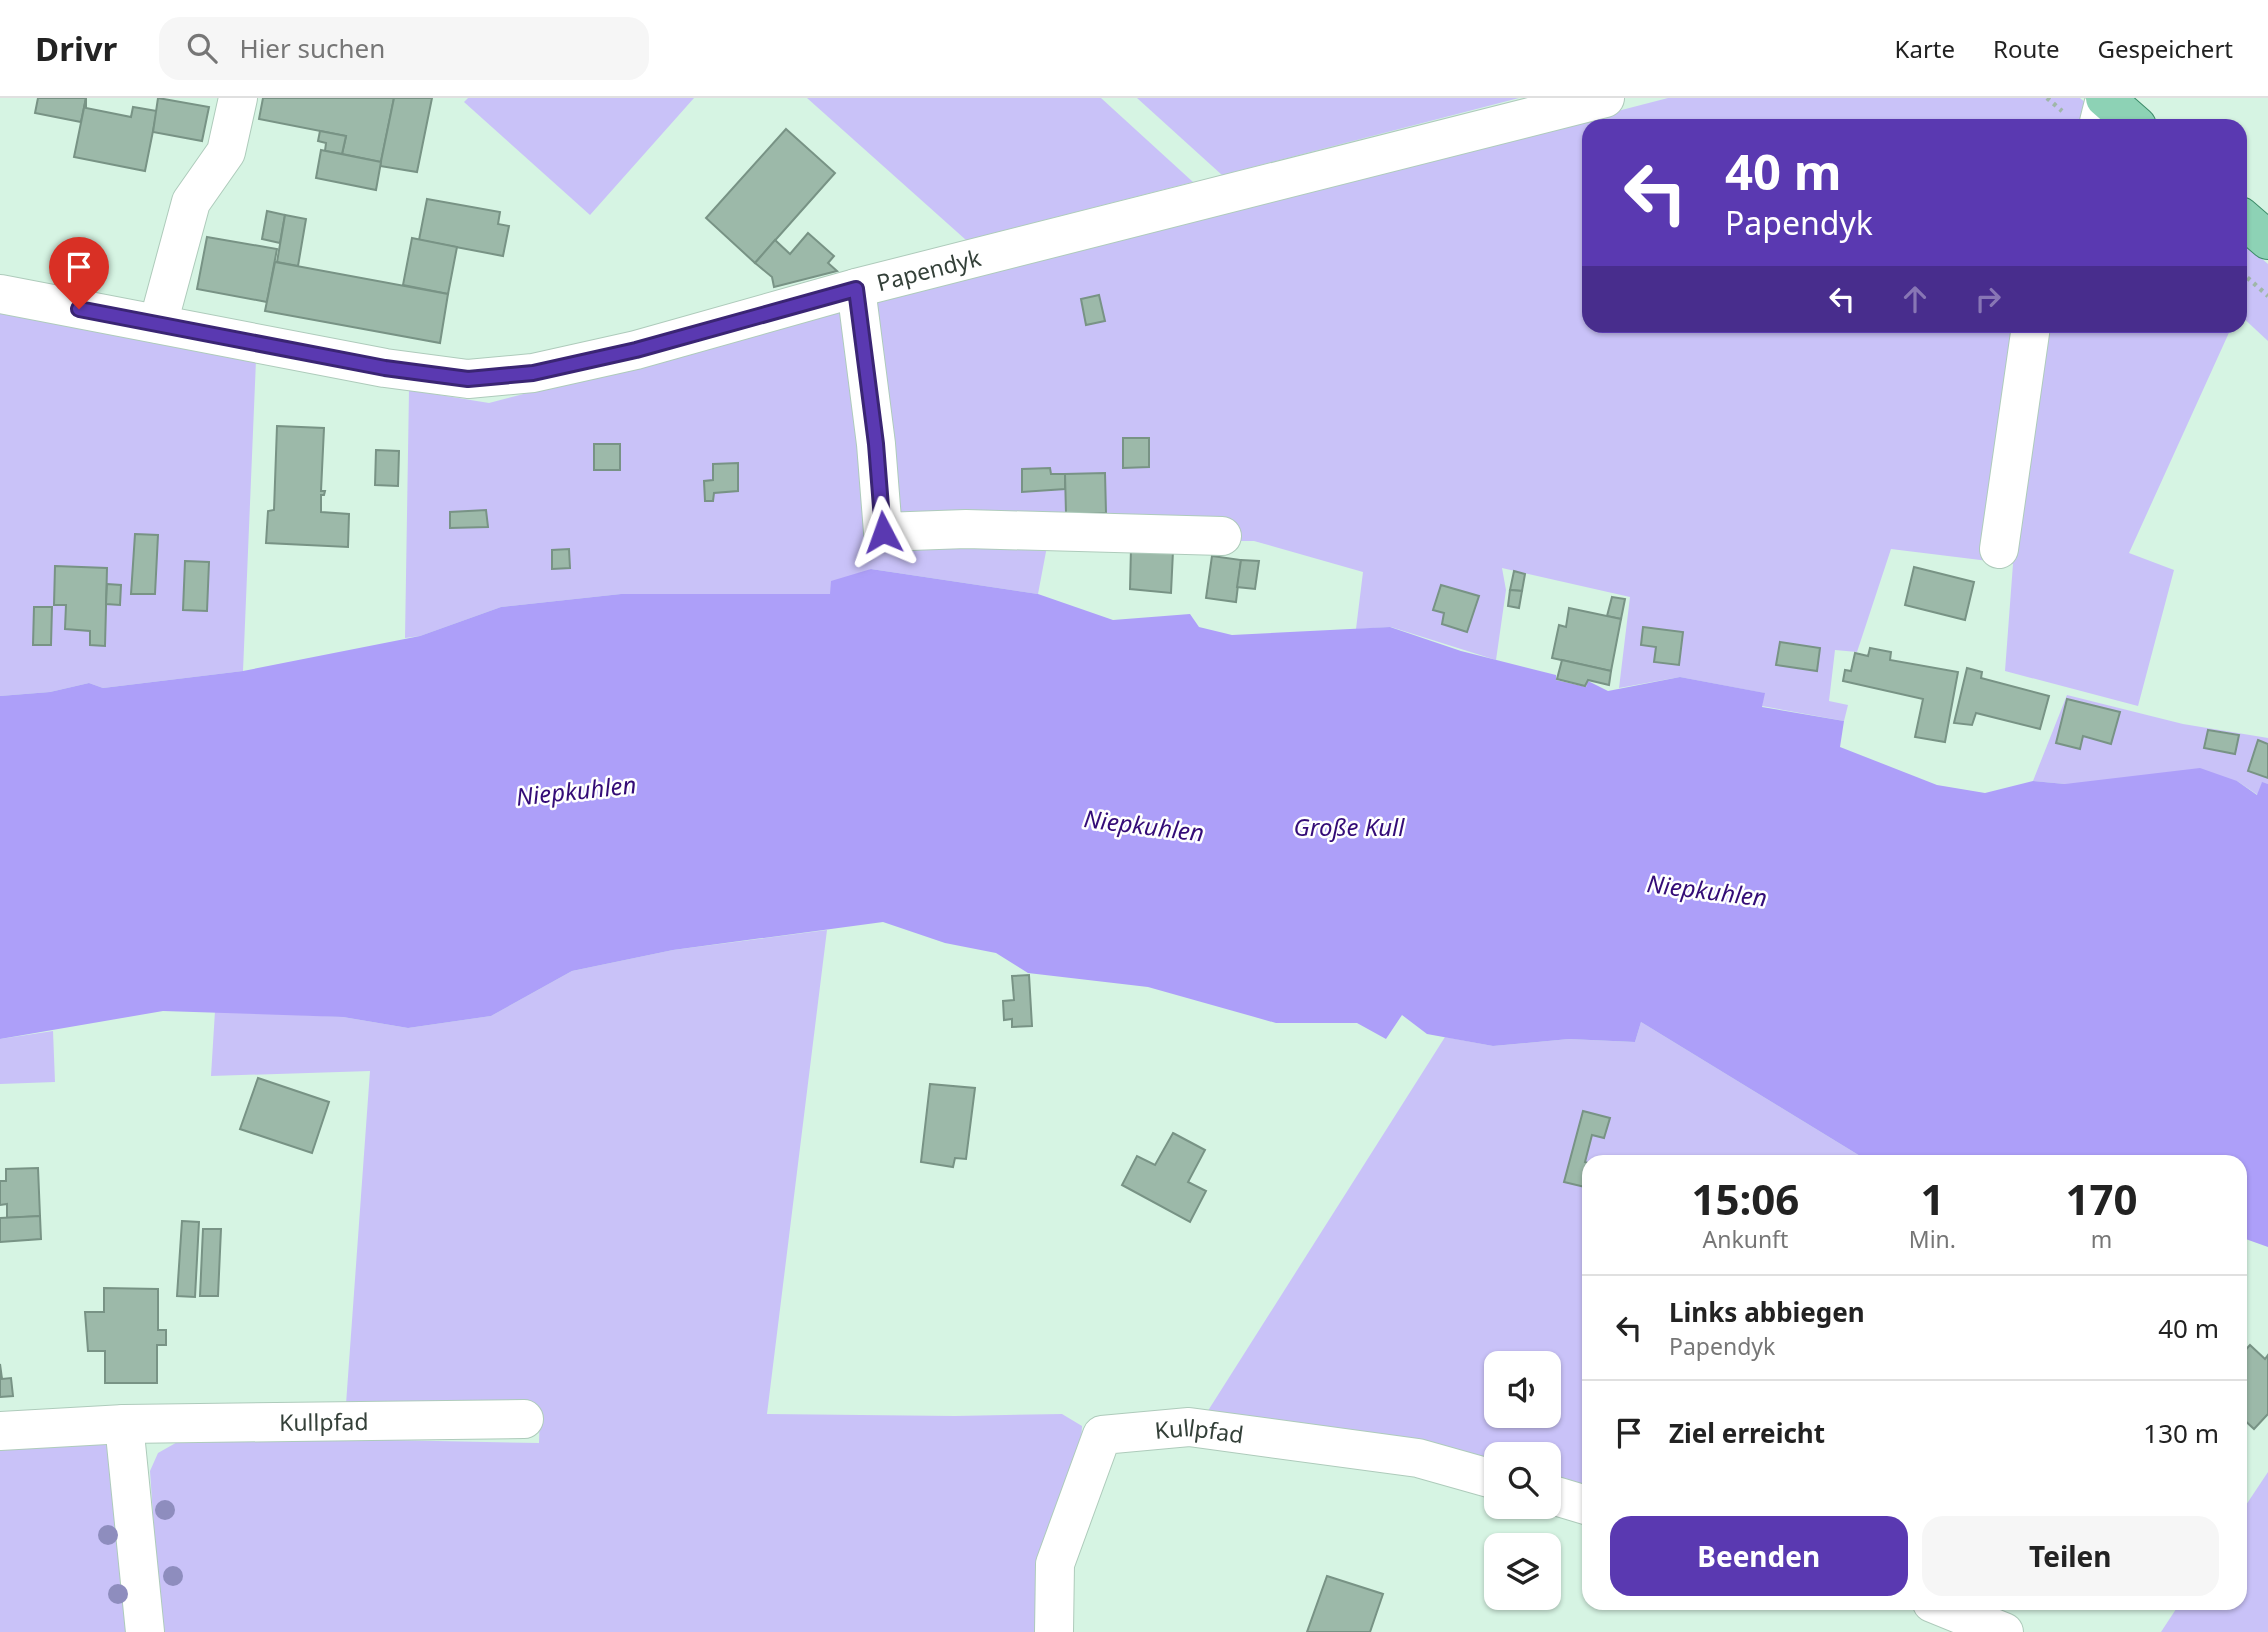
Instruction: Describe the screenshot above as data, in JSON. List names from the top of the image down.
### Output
{
  "streets": {
    "street": ["Papendyk", "Kullpfad"]
  },
  "water": ["Niepkuhlen", "Große Kull"],
  "page": {
    "header": "Drivr",
    "search": "Hier suchen",
    "nav": ["Karte", "Route", "Gespeichert"],
    "turn": ["40 m", "Papendyk"],
    "eta": [
      "15:06",
      "Ankunft",
      "1",
      "Min.",
      "170",
      "m"
    ],
    "list": [
      {
        "name": "Links abbiegen",
        "note": "Papendyk",
        "value": "40 m"
      },
      {
        "name": "Ziel erreicht",
        "value": "130 m"
      }
    ],
    "buttons": ["Beenden", "Teilen"]
  }
}
